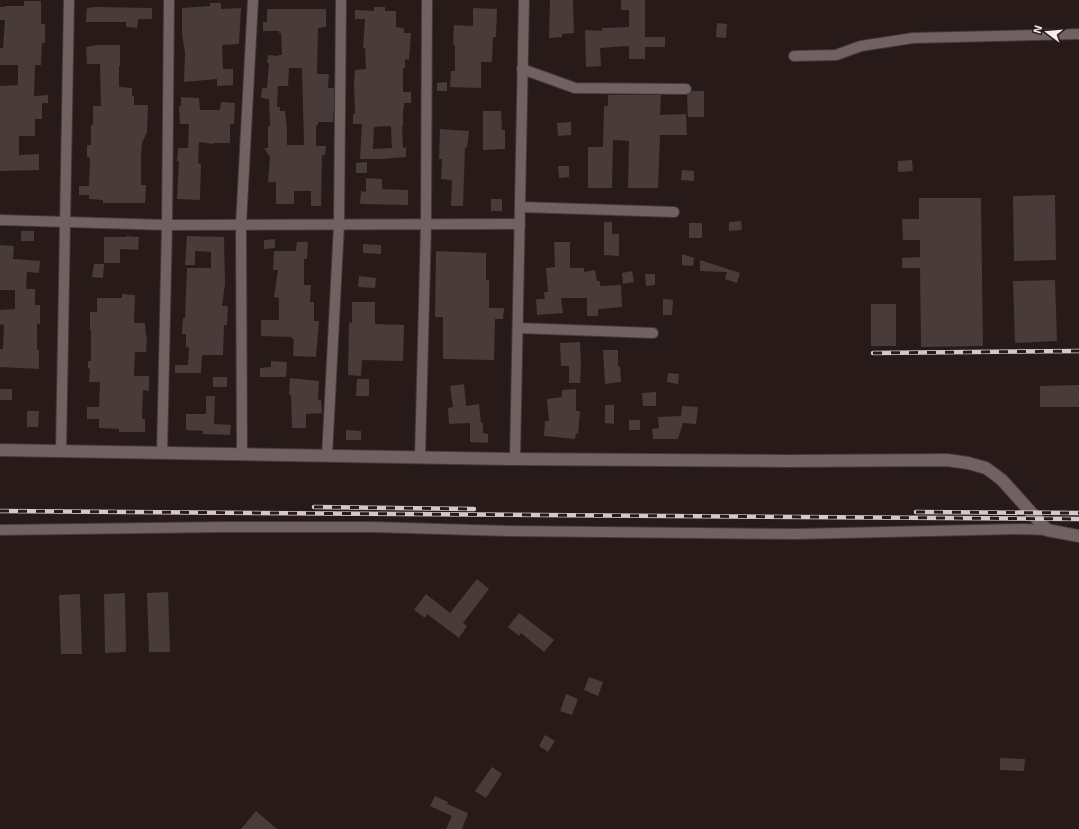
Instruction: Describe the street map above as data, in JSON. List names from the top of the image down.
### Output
{
  "north": "left"
}
